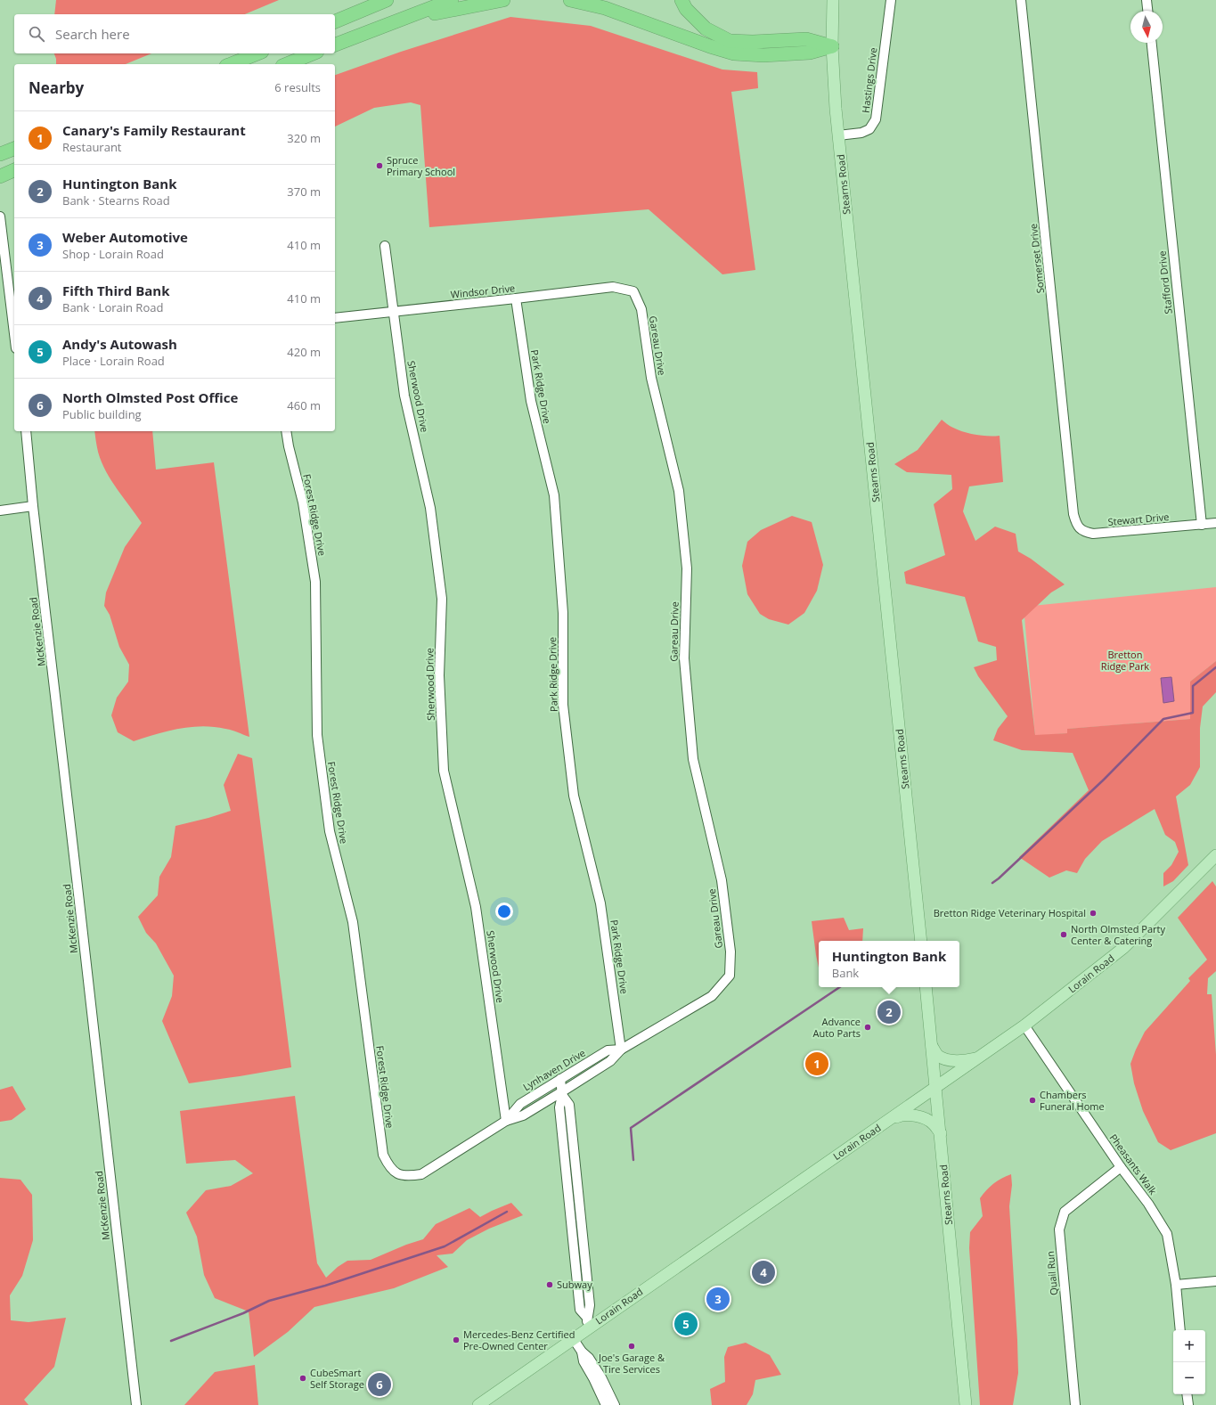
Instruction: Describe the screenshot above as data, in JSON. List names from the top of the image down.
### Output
{
  "streets": {
    "main road": ["Stearns Road", "Lorain Road"],
    "street": [
      "Hastings Drive",
      "Somerset Drive",
      "Stafford Drive",
      "Windsor Drive",
      "Gareau Drive",
      "Park Ridge Drive",
      "Sherwood Drive",
      "Forest Ridge Drive",
      "Stewart Drive",
      "McKenzie Road",
      "Lynhaven Drive",
      "Pheasants Walk",
      "Quail Run"
    ]
  },
  "crossings": [
    ["Hastings Drive", "Stearns Road"],
    ["Stearns Road", "Lorain Road"],
    ["Somerset Drive", "Stewart Drive"],
    ["Stafford Drive", "Stewart Drive"],
    ["Windsor Drive", "Gareau Drive"],
    ["Windsor Drive", "Park Ridge Drive"],
    ["Windsor Drive", "Sherwood Drive"],
    ["Gareau Drive", "Lynhaven Drive"],
    ["Park Ridge Drive", "Lynhaven Drive"],
    ["Sherwood Drive", "Lynhaven Drive"],
    ["Forest Ridge Drive", "Lynhaven Drive"],
    ["Lorain Road", "Pheasants Walk"],
    ["Pheasants Walk", "Quail Run"]
  ],
  "parks": ["Bretton Ridge Park"],
  "places": [
    "Spruce Primary School",
    "Bretton Ridge Veterinary Hospital",
    "North Olmsted Party Center & Catering",
    "Advance Auto Parts",
    "Chambers Funeral Home",
    "Subway",
    "Mercedes-Benz Certified Pre-Owned Center",
    "Joe's Garage & Tire Services",
    "CubeSmart Self Storage"
  ],
  "north": "bottom",
  "page": {
    "search": "Search here",
    "heading": ["Nearby", "6 results"],
    "list": [
      {
        "mark": "1",
        "name": "Canary's Family Restaurant",
        "note": "Restaurant",
        "value": "320 m"
      },
      {
        "mark": "2",
        "name": "Huntington Bank",
        "note": "Bank · Stearns Road",
        "value": "370 m"
      },
      {
        "mark": "3",
        "name": "Weber Automotive",
        "note": "Shop · Lorain Road",
        "value": "410 m"
      },
      {
        "mark": "4",
        "name": "Fifth Third Bank",
        "note": "Bank · Lorain Road",
        "value": "410 m"
      },
      {
        "mark": "5",
        "name": "Andy's Autowash",
        "note": "Place · Lorain Road",
        "value": "420 m"
      },
      {
        "mark": "6",
        "name": "North Olmsted Post Office",
        "note": "Public building",
        "value": "460 m"
      }
    ],
    "popup": ["Huntington Bank", "Bank"],
    "pins": [
      "2",
      "1",
      "4",
      "3",
      "5",
      "6"
    ],
    "map_buttons": ["+", "−"]
  }
}
